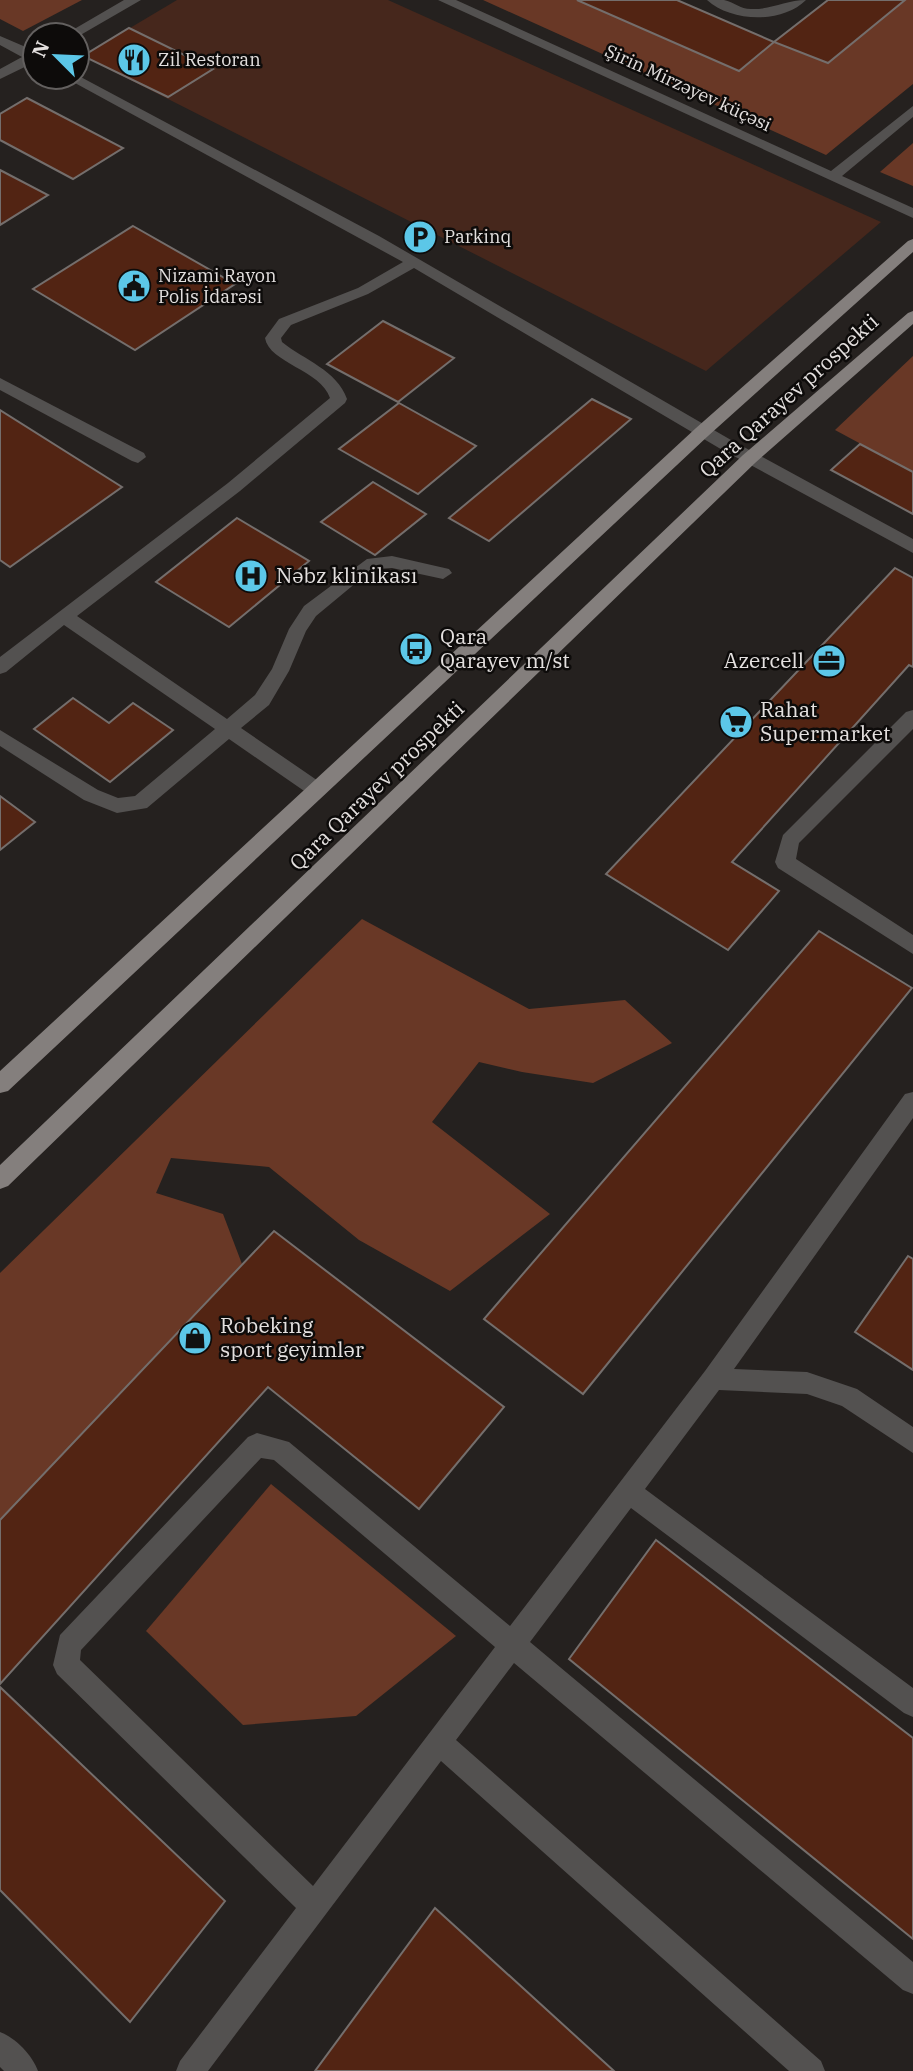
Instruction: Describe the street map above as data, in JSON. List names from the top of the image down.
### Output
{
  "streets": {
    "main road": ["Qara Qarayev prospekti"],
    "street": ["Şirin Mirzəyev küçəsi"]
  },
  "places": {
    "restaurant": ["Zil Restoran"],
    "parking": ["Parkinq"],
    "public building": ["Nizami Rayon Polis İdarəsi"],
    "hospital": ["Nəbz klinikası"],
    "bus stop": ["Qara Qarayev m/st"],
    "office": ["Azercell"],
    "supermarket": ["Rahat Supermarket"],
    "shop": ["Robeking sport geyimlər"]
  },
  "north": "top left"
}
